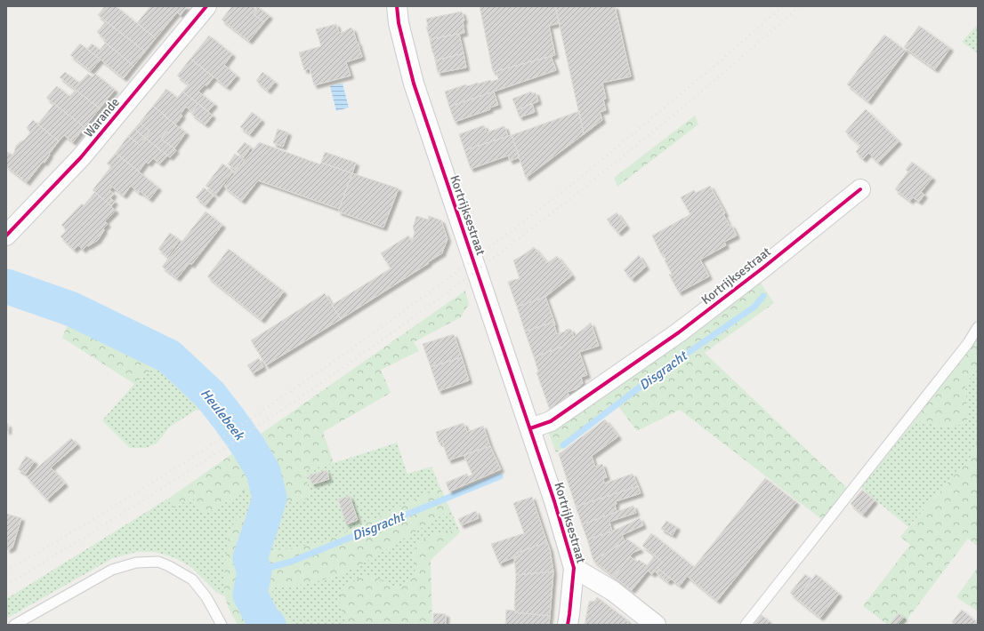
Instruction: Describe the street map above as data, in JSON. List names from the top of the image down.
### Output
{
  "streets": {
    "street": ["Warande", "Kortrijksestraat"]
  },
  "water": ["Disgracht", "Heulebeek"]
}
